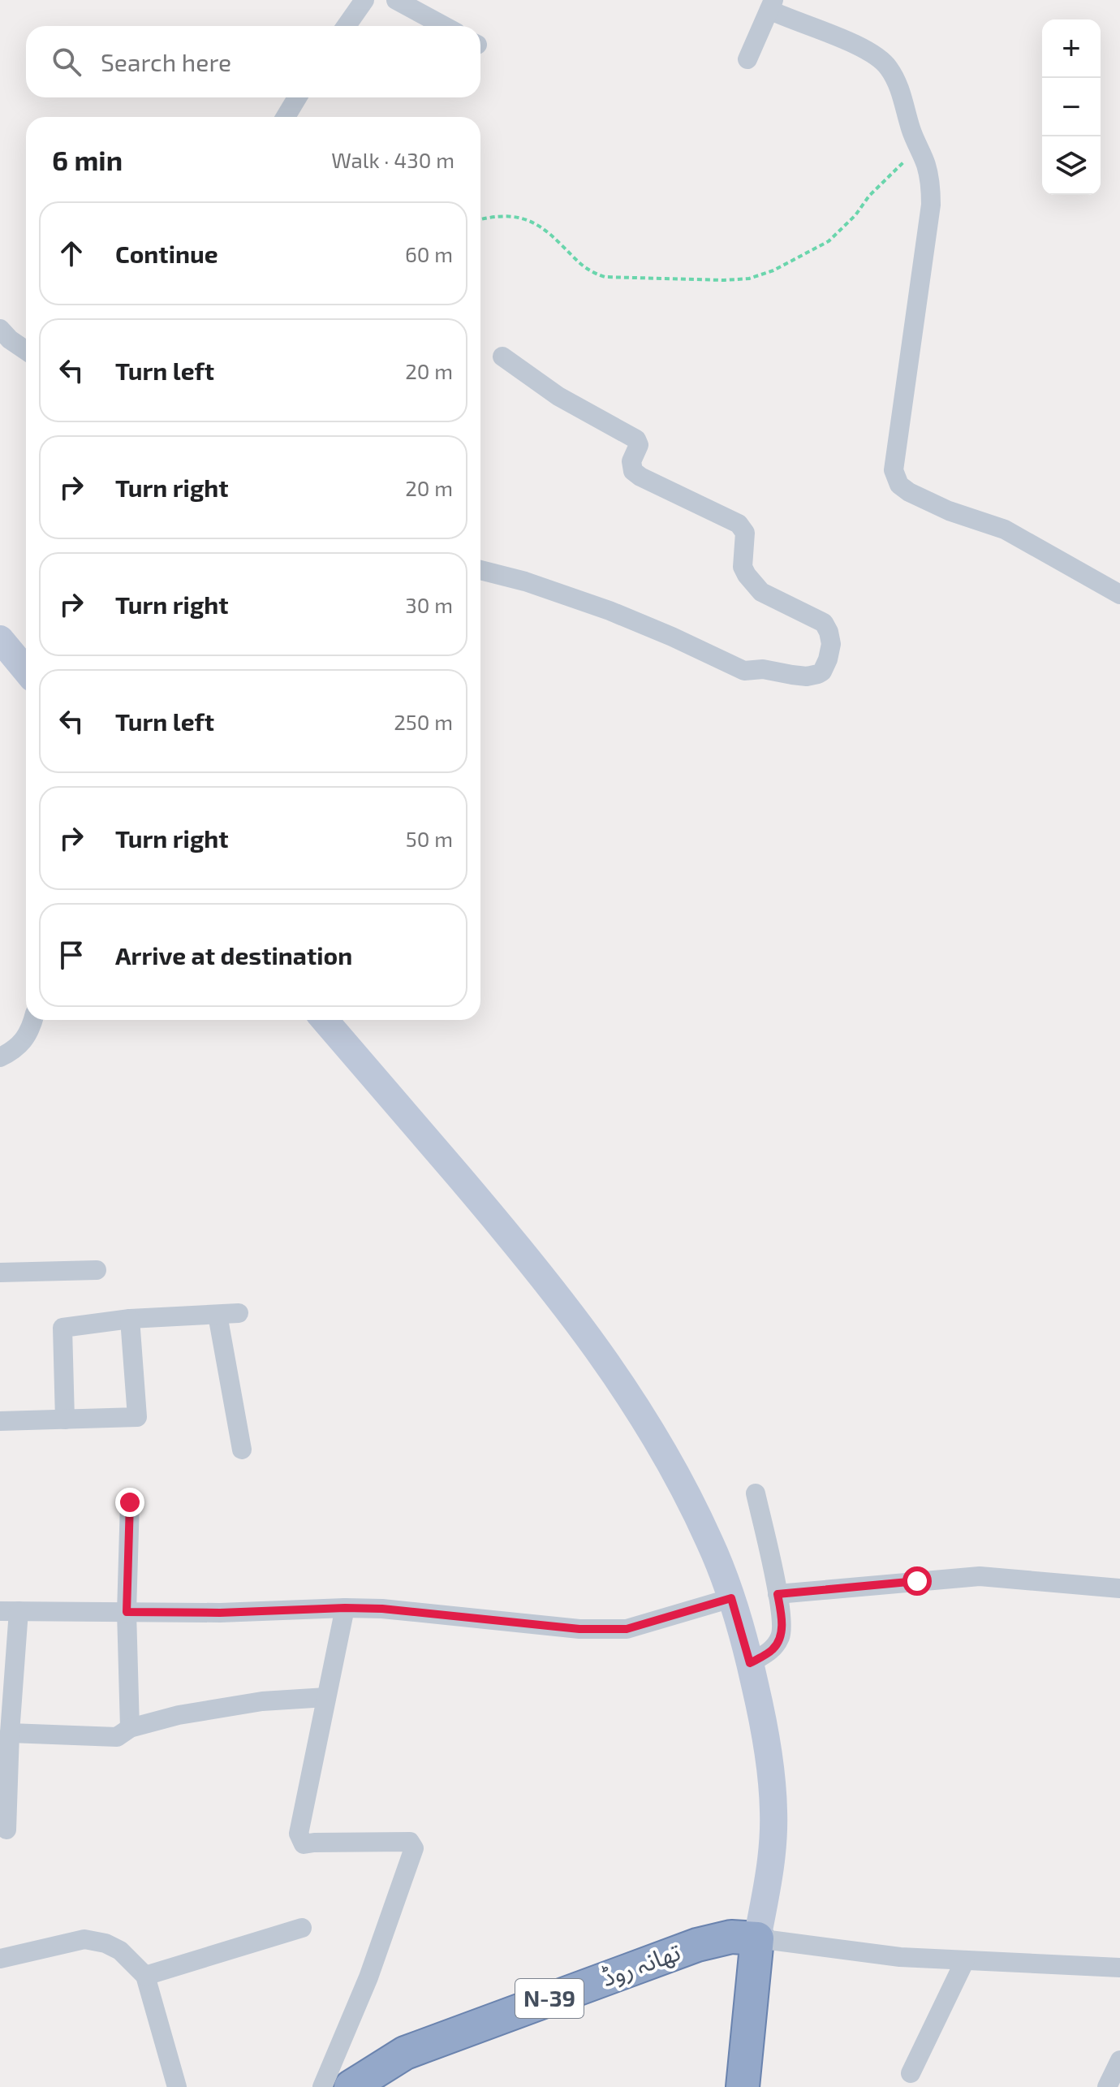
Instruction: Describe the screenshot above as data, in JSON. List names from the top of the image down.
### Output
{
  "streets": {
    "highway": ["تھانہ روڈ", "N-39"]
  },
  "page": {
    "map_buttons": ["+", "−"],
    "search": "Search here",
    "heading": ["6 min", "Walk · 430 m"],
    "list": [
      ["Continue", "60 m"],
      ["Turn left", "20 m"],
      ["Turn right", "20 m"],
      ["Turn right", "30 m"],
      ["Turn left", "250 m"],
      ["Turn right", "50 m"],
      "Arrive at destination"
    ]
  }
}
